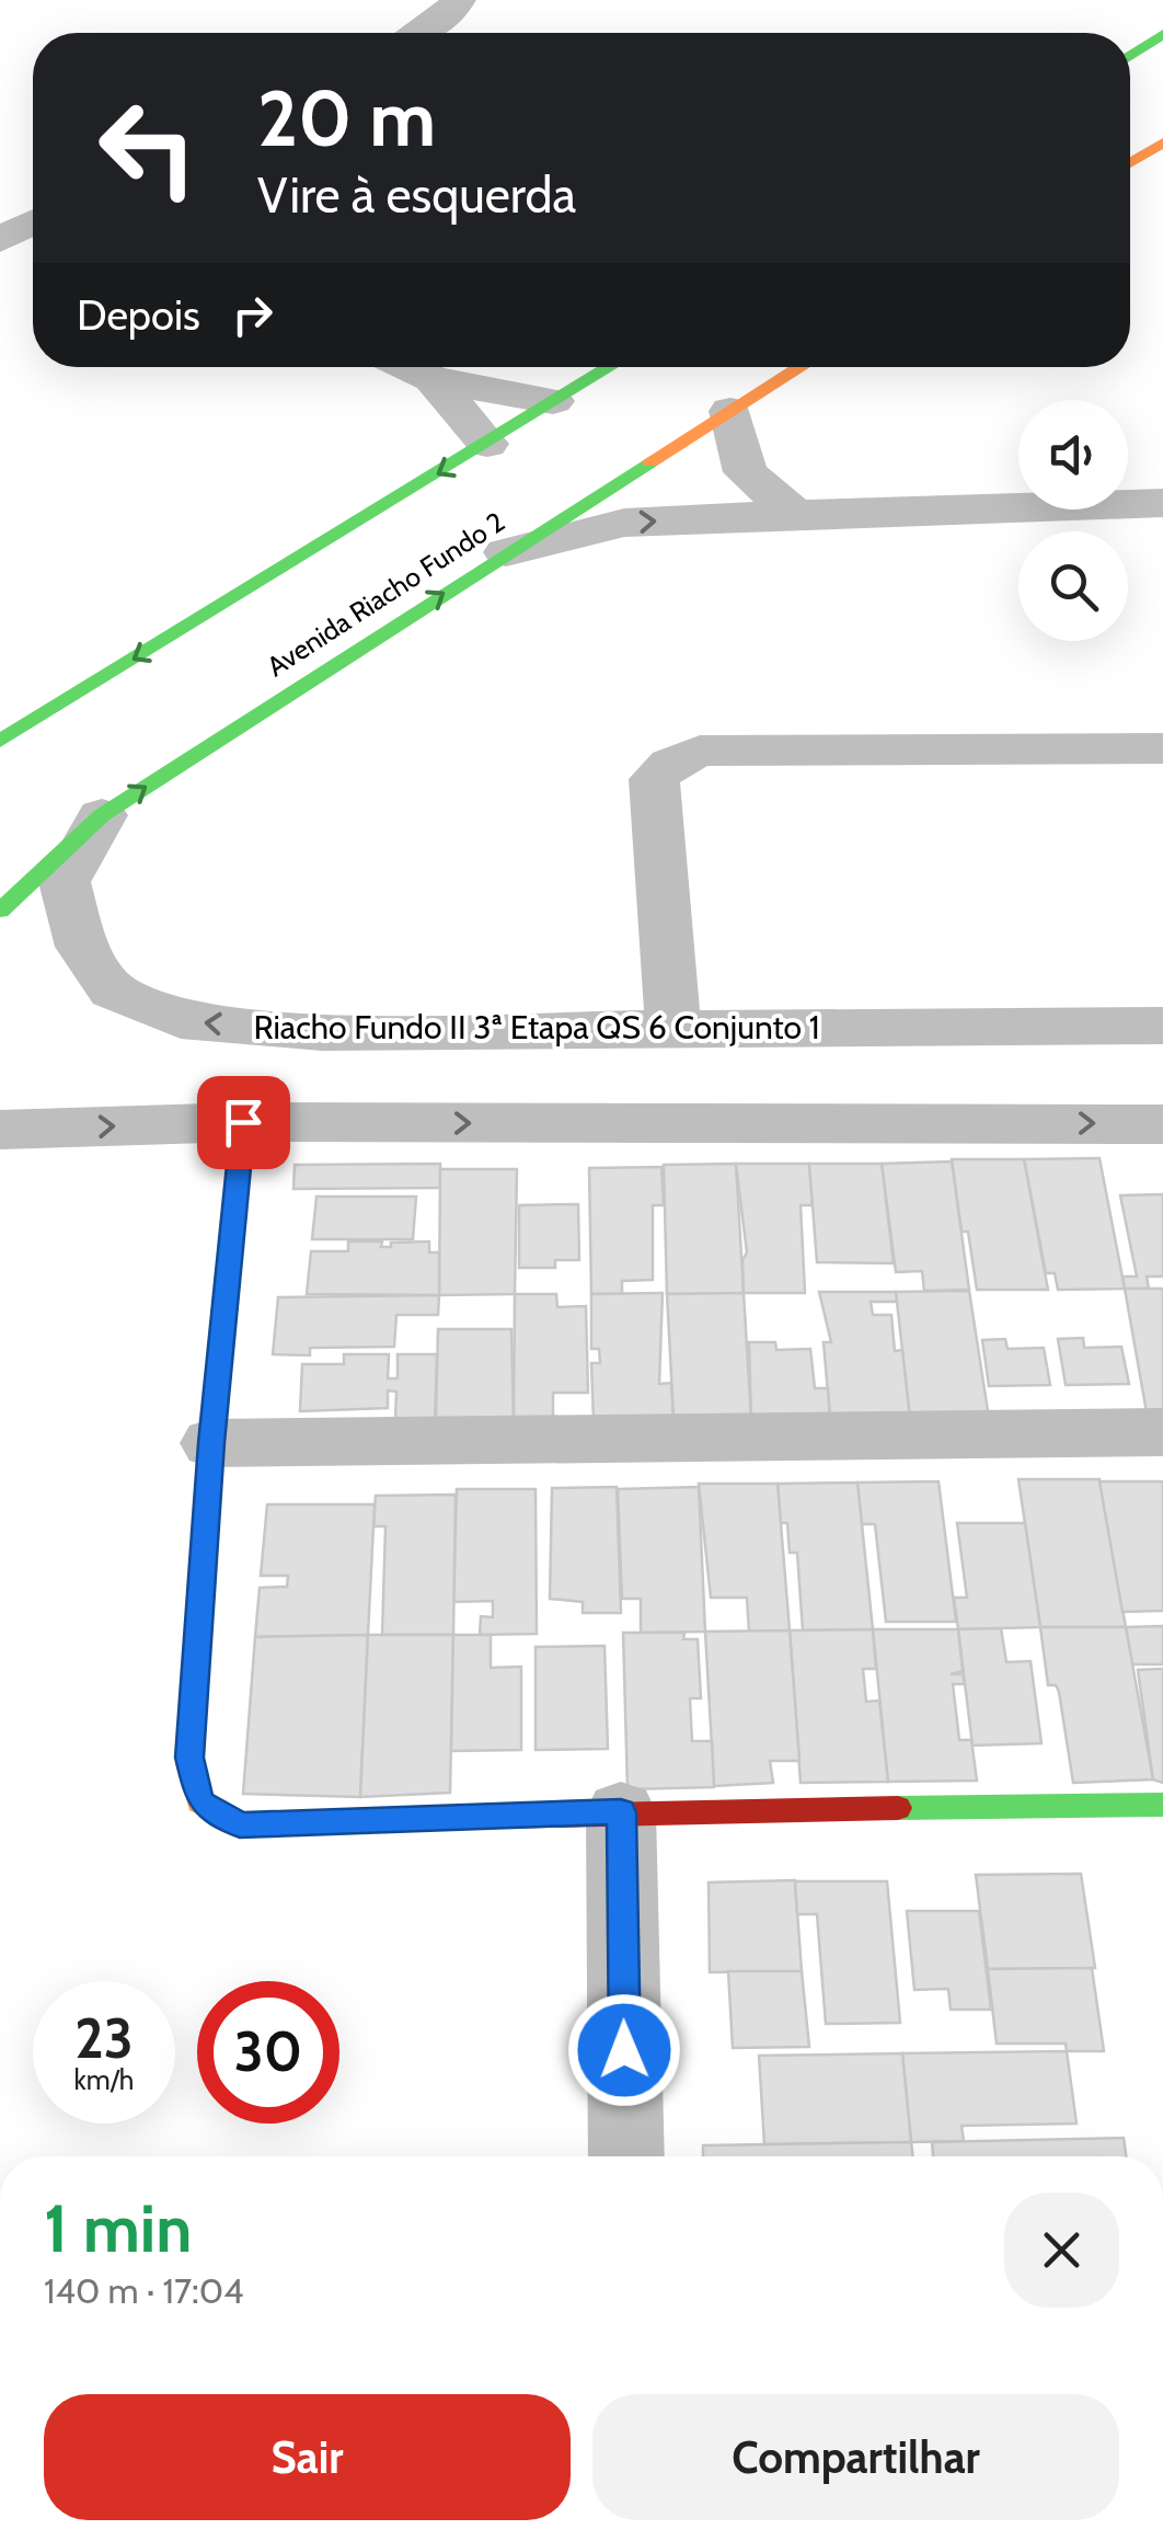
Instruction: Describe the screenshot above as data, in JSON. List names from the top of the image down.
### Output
{
  "streets": {
    "main road": ["Avenida Riacho Fundo 2"],
    "street": ["Riacho Fundo II 3ª Etapa QS 6 Conjunto 1"]
  },
  "crossings": [
    ["Avenida Riacho Fundo 2", "Riacho Fundo II 3ª Etapa QS 6 Conjunto 1"]
  ],
  "page": {
    "turn": ["20 m", "Vire à esquerda"],
    "then": "Depois",
    "speed": "23 km/h",
    "limit": "30",
    "heading": ["1 min", "140 m · 17:04"],
    "buttons": ["Sair", "Compartilhar"]
  }
}
